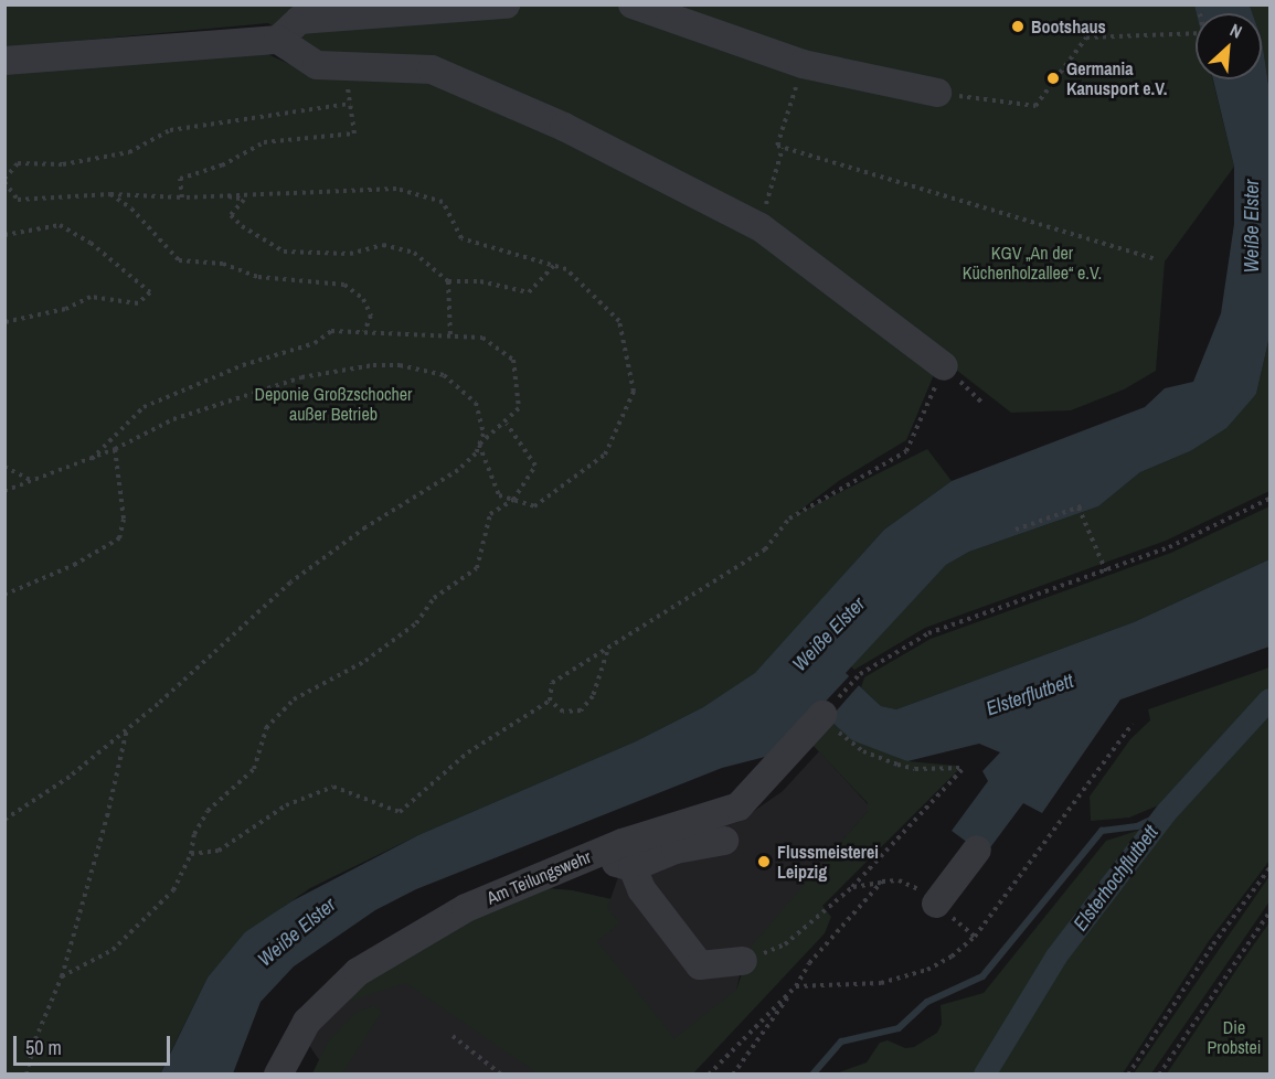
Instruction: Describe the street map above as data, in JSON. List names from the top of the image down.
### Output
{
  "streets": {
    "lane": ["Am Teilungswehr"]
  },
  "water": ["Weiße Elster", "Elsterflutbett", "Elsterhochflutbett"],
  "parks": ["KGV „An der Küchenholzallee“ e.V.", "Deponie Großzschocher außer Betrieb", "Die Probstei"],
  "places": ["Bootshaus", "Germania Kanusport e.V.", "Flussmeisterei Leipzig"],
  "scale_bar": "50 m",
  "north": "top right"
}
